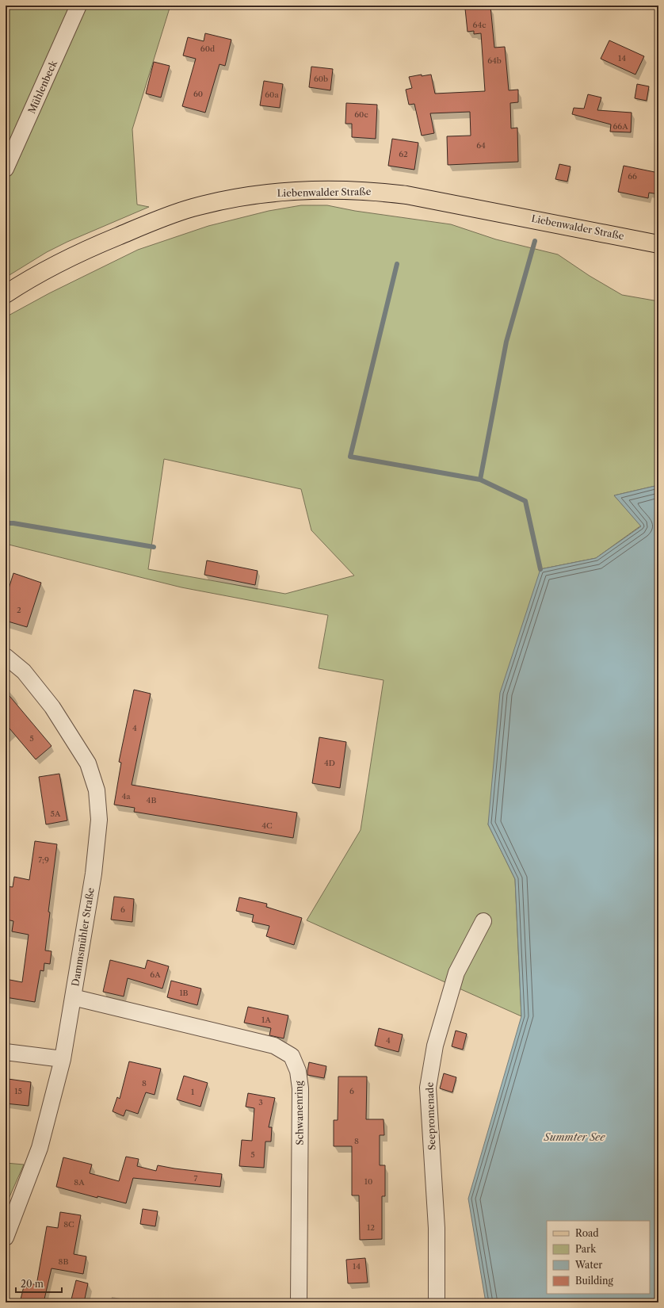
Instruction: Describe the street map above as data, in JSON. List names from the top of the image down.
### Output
{
  "streets": {
    "main road": ["Liebenwalder Straße"],
    "street": [
      "Mühlenbeck",
      "Dammsmühler Straße",
      "Schwanenring",
      "Seepromenade"
    ]
  },
  "crossings": [
    ["Dammsmühler Straße", "Schwanenring"]
  ],
  "water": ["Summter See"],
  "house_numbers": [
    "64c",
    "60d",
    "14",
    "64b",
    "60b",
    "60",
    "60a",
    "60c",
    "66A",
    "64",
    "62",
    "66",
    "2",
    "4",
    "5",
    "4D",
    "4a",
    "4B",
    "5A",
    "4C",
    "7;9",
    "6",
    "6A",
    "1B",
    "1A",
    "4",
    "8",
    "15",
    "6",
    "1",
    "3",
    "8",
    "5",
    "7",
    "10",
    "8A",
    "8C",
    "12",
    "8B",
    "14"
  ],
  "legend": [
    "Road",
    "Park",
    "Water",
    "Building"
  ],
  "scale_bar": "20 m"
}
